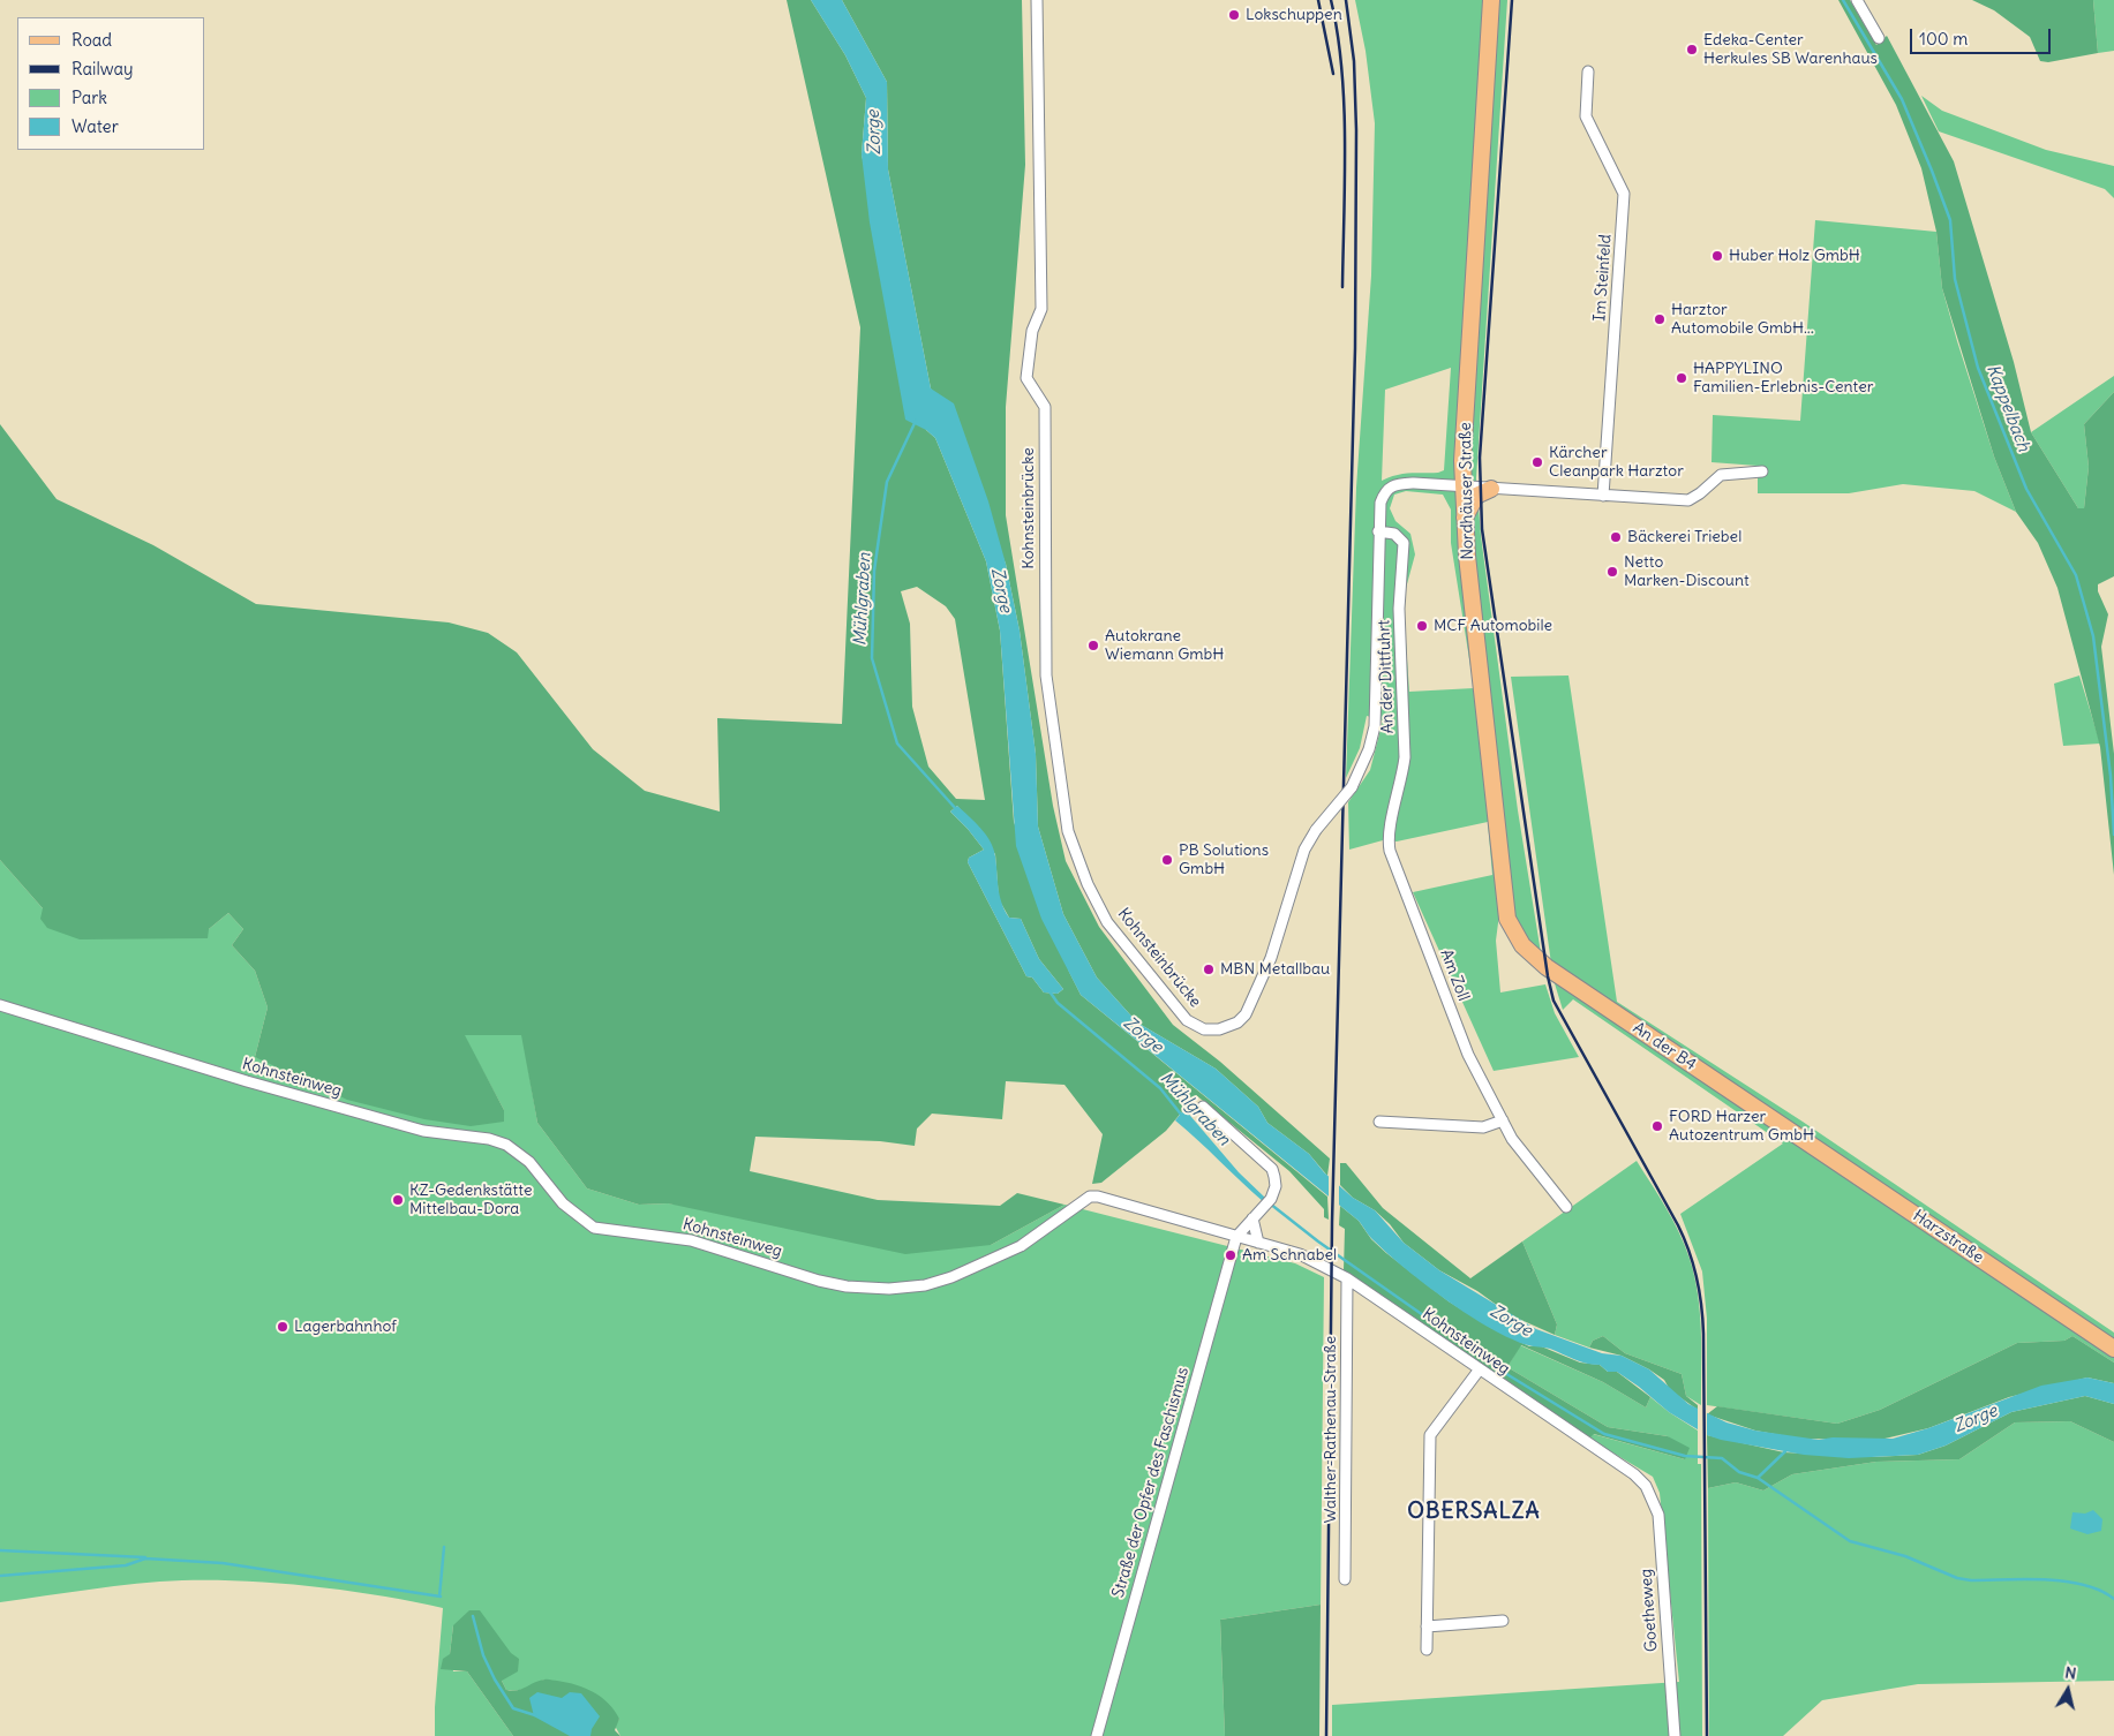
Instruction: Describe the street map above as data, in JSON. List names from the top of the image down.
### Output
{
  "streets": {
    "main road": ["Nordhäuser Straße", "An der B4", "Harzstraße"],
    "street": [
      "Im Steinfeld",
      "Kohnsteinbrücke",
      "An der Dittfuhrt",
      "Am Zoll",
      "Kohnsteinweg",
      "Walther-Rathenau-Straße",
      "Straße der Opfer des Faschismus",
      "Goetheweg"
    ]
  },
  "crossings": [
    ["Nordhäuser Straße", "Kohnsteinbrücke"],
    ["Nordhäuser Straße", "An der B4"],
    ["Kohnsteinbrücke", "An der Dittfuhrt"],
    ["An der Dittfuhrt", "Am Zoll"],
    ["An der B4", "Harzstraße"],
    ["Kohnsteinweg", "Walther-Rathenau-Straße"],
    ["Kohnsteinweg", "Straße der Opfer des Faschismus"],
    ["Kohnsteinweg", "Goetheweg"]
  ],
  "districts": ["OBERSALZA"],
  "water": ["Zorge", "Kappelbach", "Mühlgraben"],
  "places": [
    "Lokschuppen",
    "Edeka-Center Herkules SB Warenhaus",
    "Huber Holz GmbH",
    "Harztor Automobile GmbH...",
    "HAPPYLINO Familien-Erlebnis-Center",
    "Kärcher Cleanpark Harztor",
    "Bäckerei Triebel",
    "Netto Marken-Discount",
    "MCF Automobile",
    "Autokrane Wiemann GmbH",
    "PB Solutions GmbH",
    "MBN Metallbau",
    "FORD Harzer Autozentrum GmbH",
    "KZ-Gedenkstätte Mittelbau-Dora",
    "Am Schnabel",
    "Lagerbahnhof"
  ],
  "legend": [
    "Road",
    "Railway",
    "Park",
    "Water"
  ],
  "scale_bar": "100 m",
  "north": "top"
}
